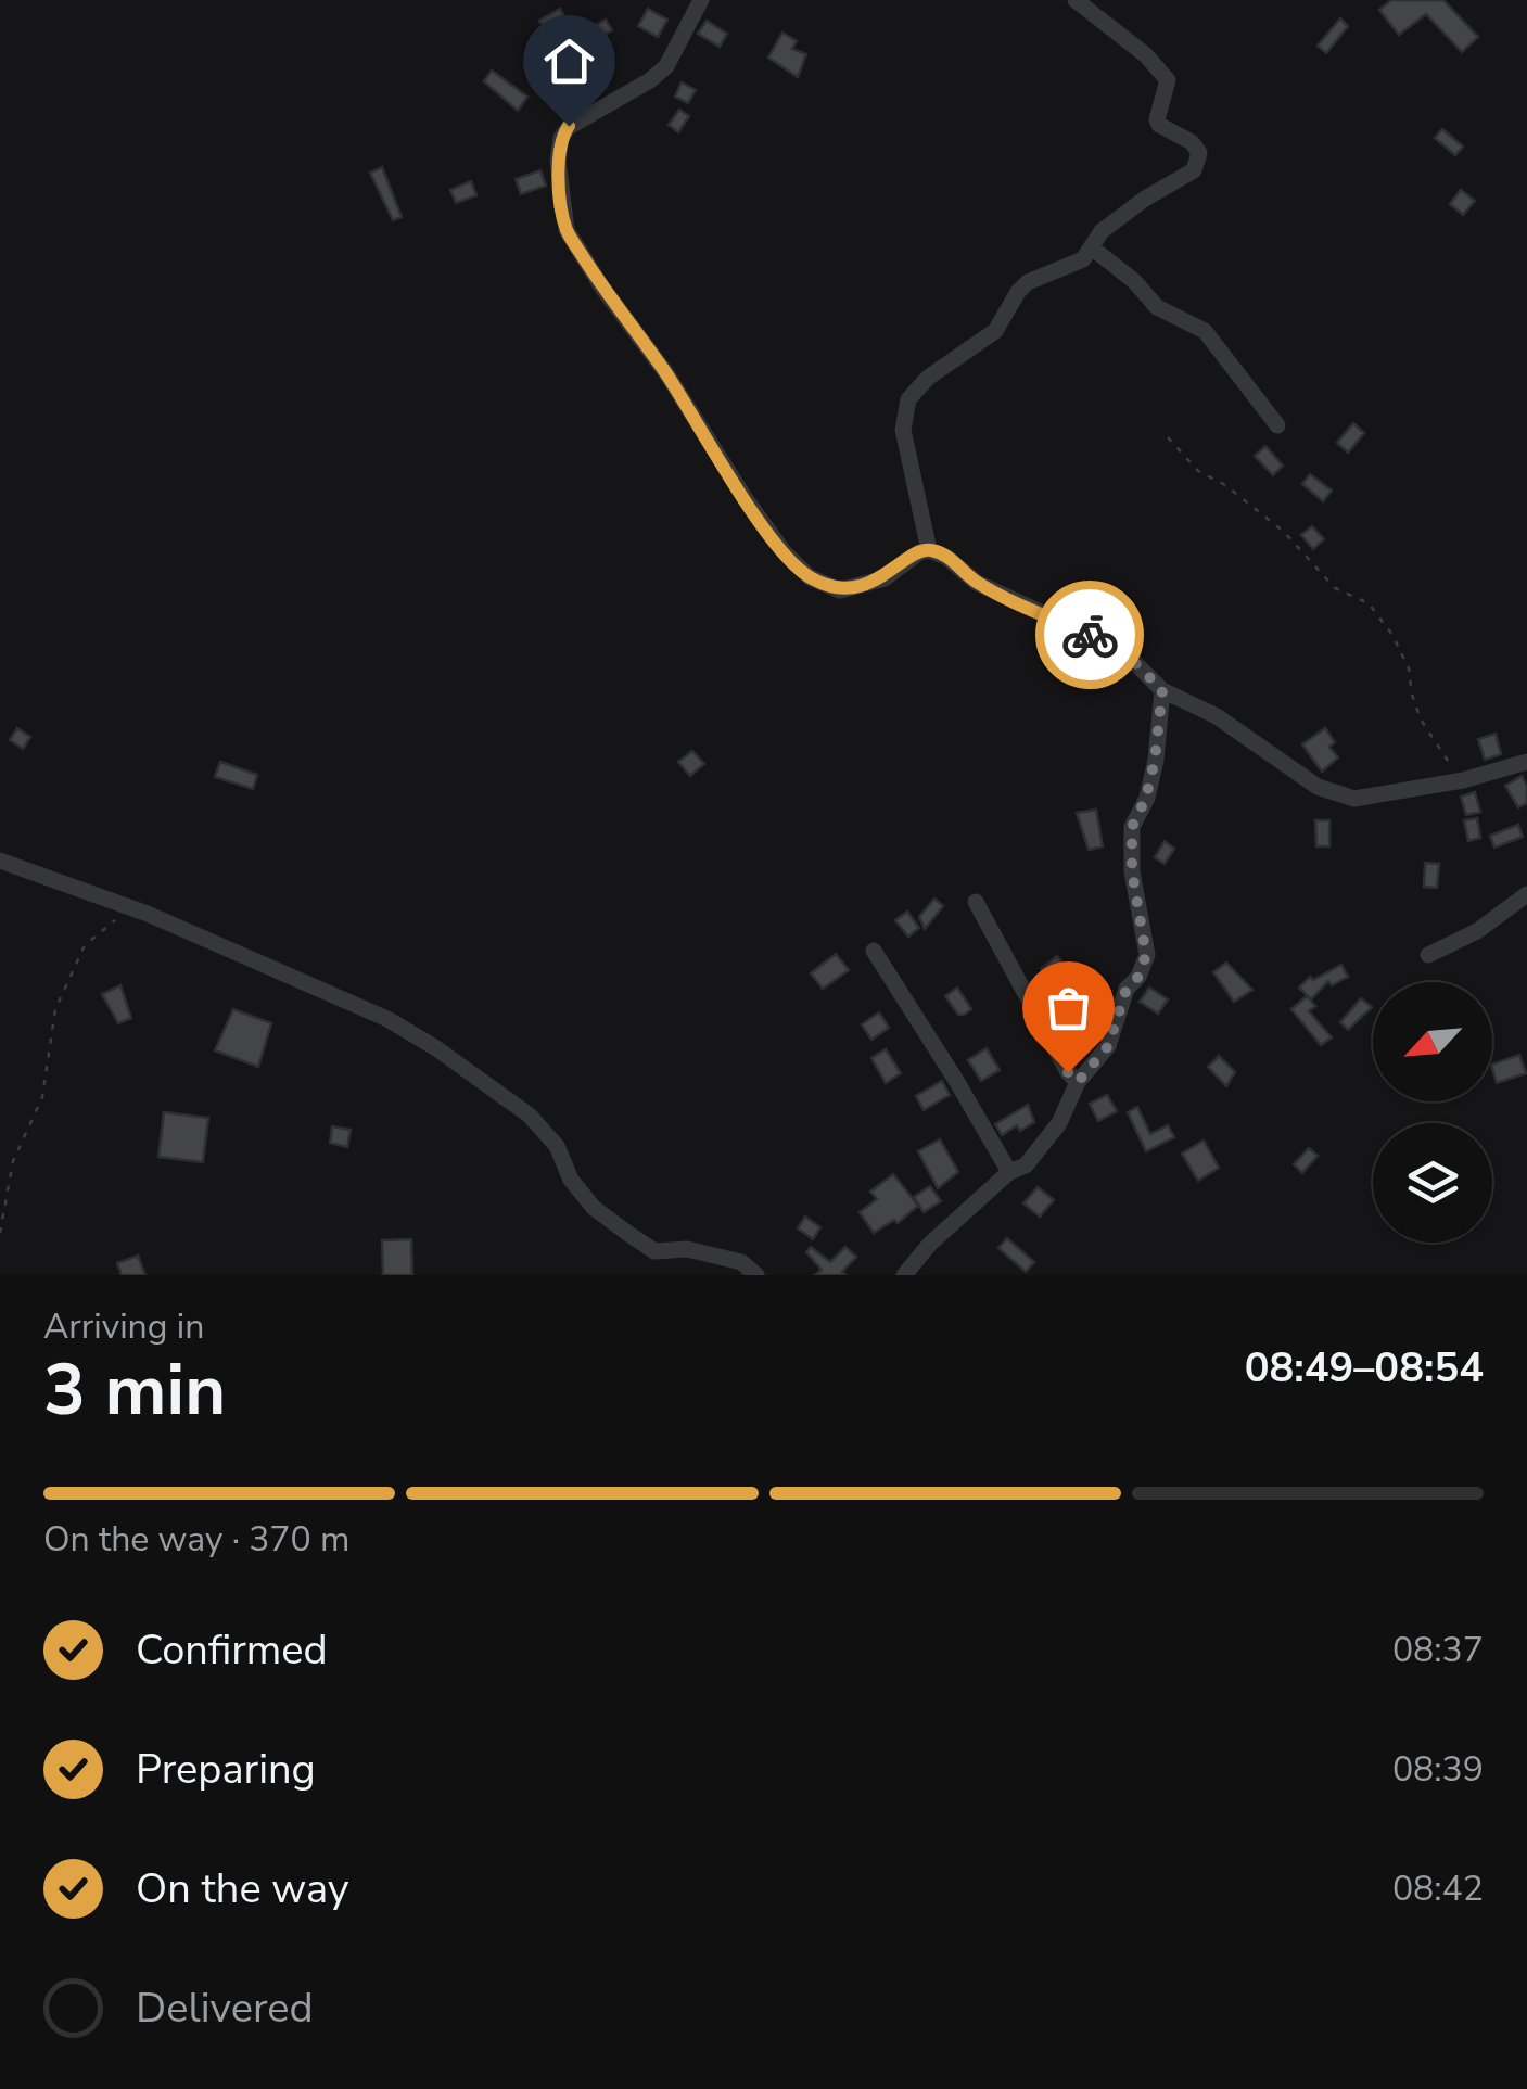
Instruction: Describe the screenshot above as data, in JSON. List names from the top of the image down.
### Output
{
  "north": "bottom left",
  "page": {
    "heading": ["3 min", "Arriving in", "08:49–08:54"],
    "bar": "On the way · 370 m",
    "list": [
      ["Confirmed", "08:37"],
      ["Preparing", "08:39"],
      ["On the way", "08:42"],
      "Delivered"
    ]
  }
}
